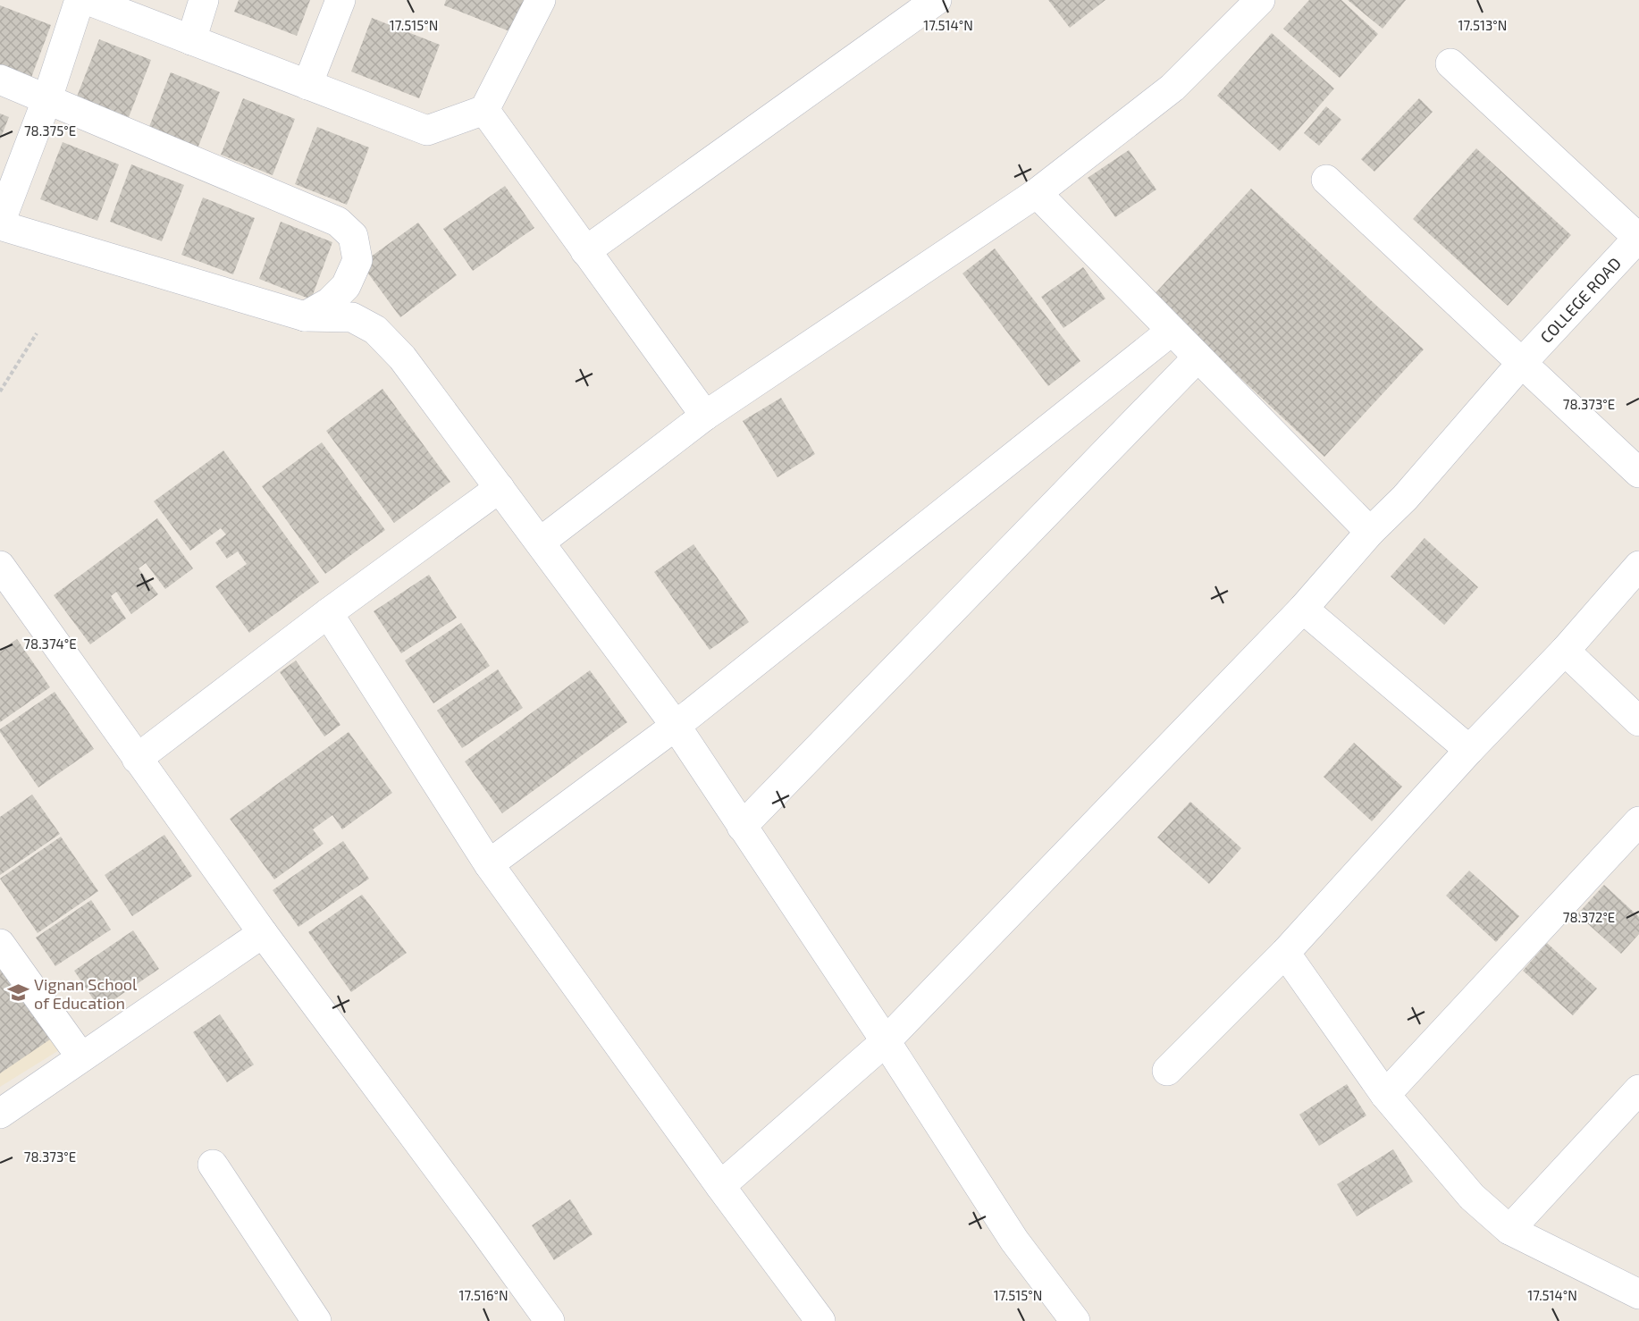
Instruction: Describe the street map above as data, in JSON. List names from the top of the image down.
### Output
{
  "streets": {
    "street": ["COLLEGE ROAD"]
  },
  "places": {
    "school or university": ["Vignan School of Education"]
  },
  "coordinates": [
    "17.513°N",
    "17.515°N",
    "17.514°N",
    "78.375°E",
    "78.373°E",
    "78.374°E",
    "78.372°E",
    "17.516°N"
  ]
}
